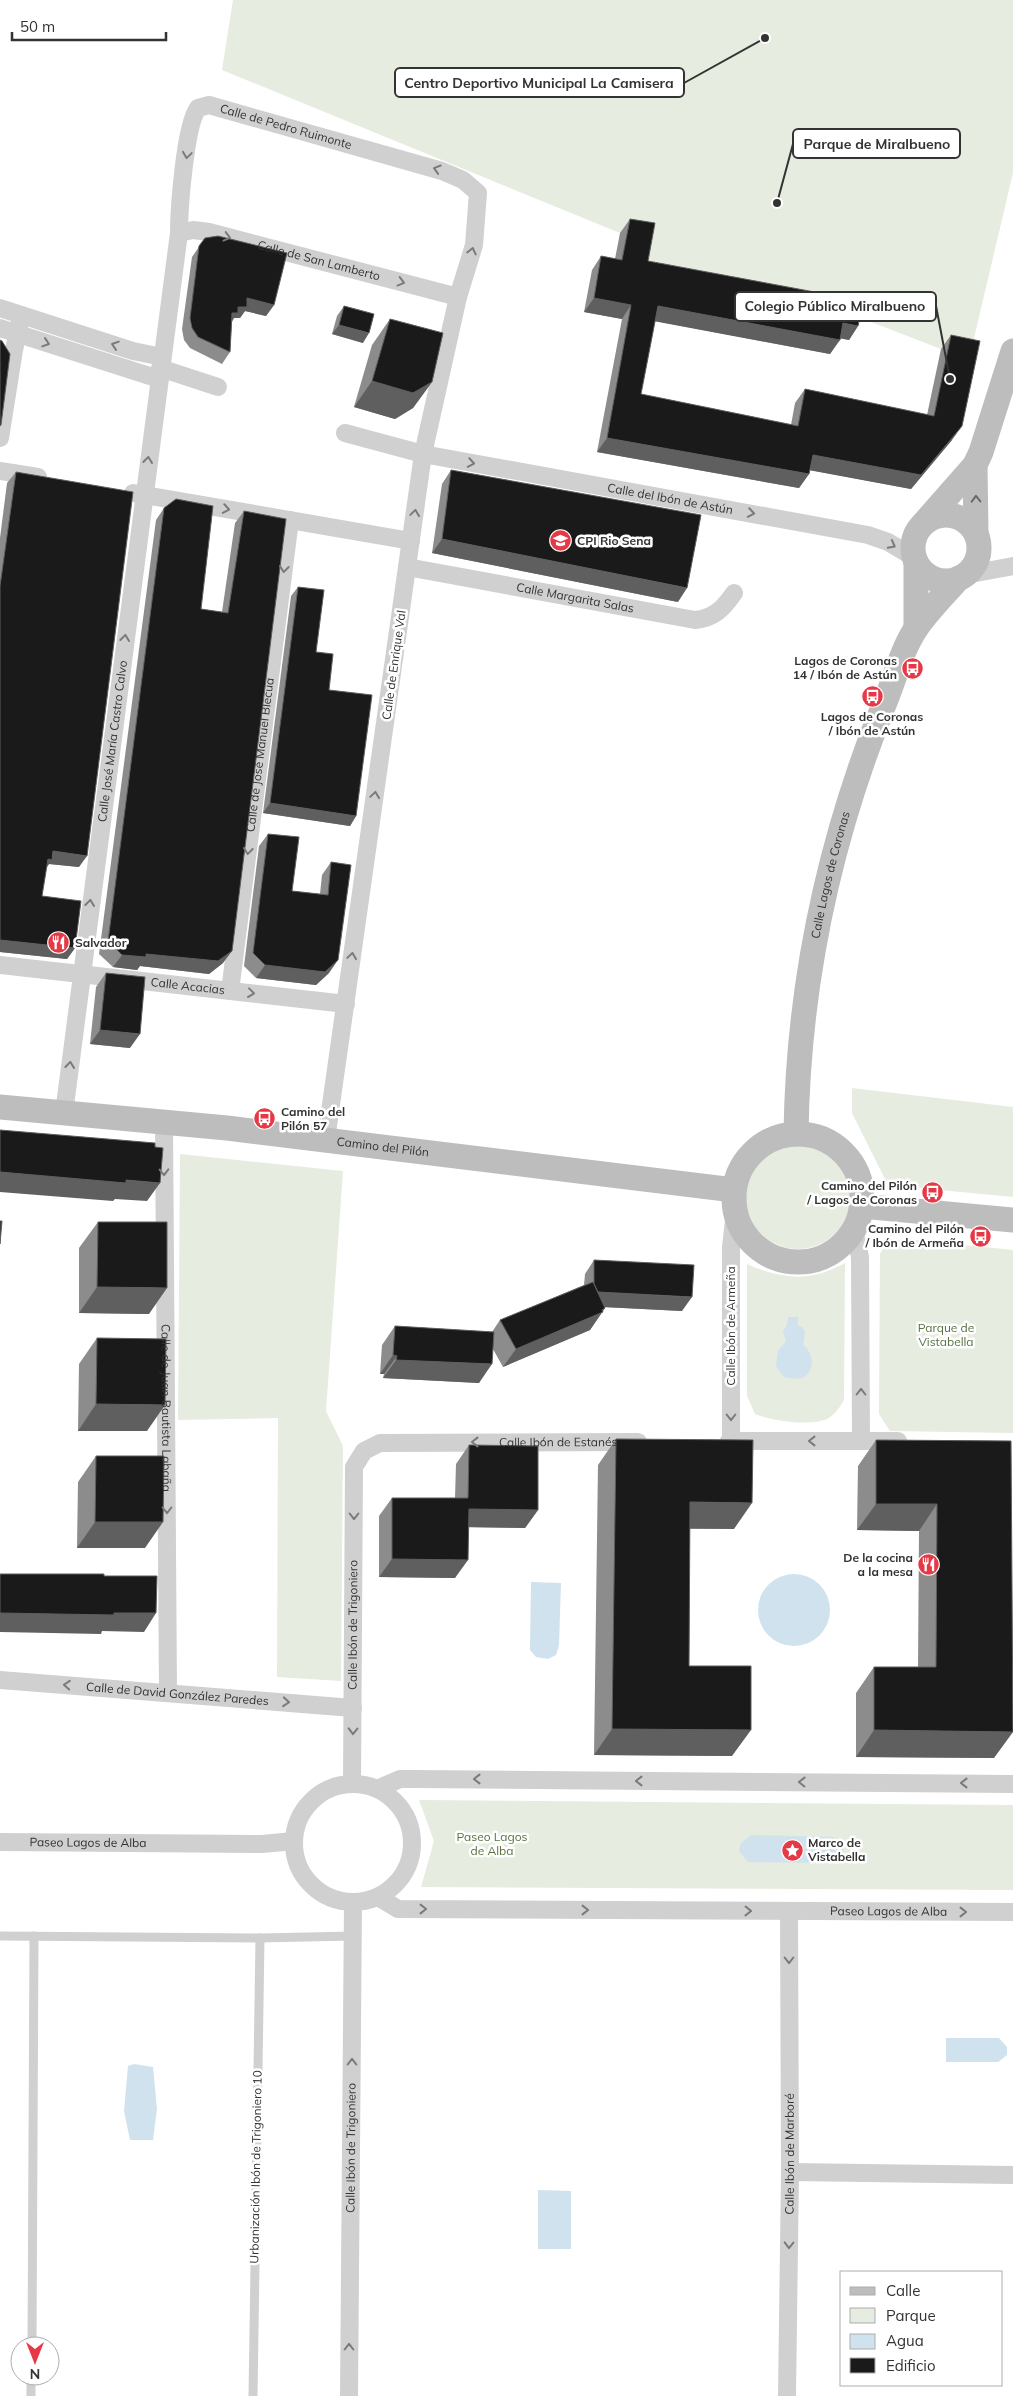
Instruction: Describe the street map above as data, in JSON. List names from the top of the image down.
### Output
{
  "streets": {
    "street": [
      "Calle de Pedro Ruimonte",
      "Calle de San Lamberto",
      "Calle del Ibón de Astún",
      "Calle Margarita Salas",
      "Calle de Enrique Val",
      "Calle José María Castro Calvo",
      "Calle de José Manuel Blecua",
      "Calle Lagos de Coronas",
      "Calle Acacias",
      "Camino del Pilón",
      "Calle Ibón de Armeña",
      "Calle de Juan Bautista Labaña",
      "Calle Ibón de Estanés",
      "Calle Ibón de Trigoniero",
      "Calle de David González Paredes",
      "Paseo Lagos de Alba",
      "Calle Ibón de Marboré"
    ],
    "lane": ["Urbanización Ibón de Trigoniero 10"]
  },
  "crossings": [
    ["Calle de Pedro Ruimonte", "Calle de San Lamberto"],
    ["Calle de Pedro Ruimonte", "Calle de Enrique Val"],
    ["Calle de Pedro Ruimonte", "Calle José María Castro Calvo"],
    ["Calle de San Lamberto", "Calle de Enrique Val"],
    ["Calle del Ibón de Astún", "Calle de Enrique Val"],
    ["Calle del Ibón de Astún", "Calle Lagos de Coronas"],
    ["Calle Margarita Salas", "Calle de Enrique Val"],
    ["Calle de Enrique Val", "Calle Acacias"],
    ["Calle de Enrique Val", "Camino del Pilón"],
    ["Calle José María Castro Calvo", "Calle Acacias"],
    ["Calle José María Castro Calvo", "Camino del Pilón"],
    ["Calle de José Manuel Blecua", "Calle Acacias"],
    ["Calle Lagos de Coronas", "Camino del Pilón"],
    ["Calle Lagos de Coronas", "Calle Ibón de Armeña"],
    ["Camino del Pilón", "Calle Ibón de Armeña"],
    ["Camino del Pilón", "Calle de Juan Bautista Labaña"],
    ["Calle de Juan Bautista Labaña", "Calle de David González Paredes"],
    ["Calle Ibón de Estanés", "Calle Ibón de Trigoniero"],
    ["Calle Ibón de Trigoniero", "Calle de David González Paredes"],
    ["Calle Ibón de Trigoniero", "Paseo Lagos de Alba"],
    ["Paseo Lagos de Alba", "Calle Ibón de Marboré"]
  ],
  "one_way": [
    "Calle de San Lamberto",
    "Calle del Ibón de Astún",
    "Calle de Enrique Val",
    "Calle José María Castro Calvo",
    "Calle de José Manuel Blecua",
    "Calle de Juan Bautista Labaña",
    "Calle Ibón de Estanés",
    "Calle Ibón de Marboré"
  ],
  "parks": ["Parque de Vistabella", "Paseo Lagos de Alba"],
  "places": {
    "other": ["Centro Deportivo Municipal La Camisera", "Parque de Miralbueno", "Colegio Público Miralbueno"],
    "school or university": ["CPI Rio Sena"],
    "bus stop": [
      "Lagos de Coronas 14 / Ibón de Astún",
      "Lagos de Coronas / Ibón de Astún",
      "Camino del Pilón 57",
      "Camino del Pilón / Lagos de Coronas",
      "Camino del Pilón / Ibón de Armeña"
    ],
    "restaurant": ["Salvador", "De la cocina a la mesa"],
    "place": ["Marco de Vistabella"]
  },
  "legend": [
    "Calle",
    "Parque",
    "Agua",
    "Edificio"
  ],
  "scale_bar": "50 m",
  "north": "bottom"
}
